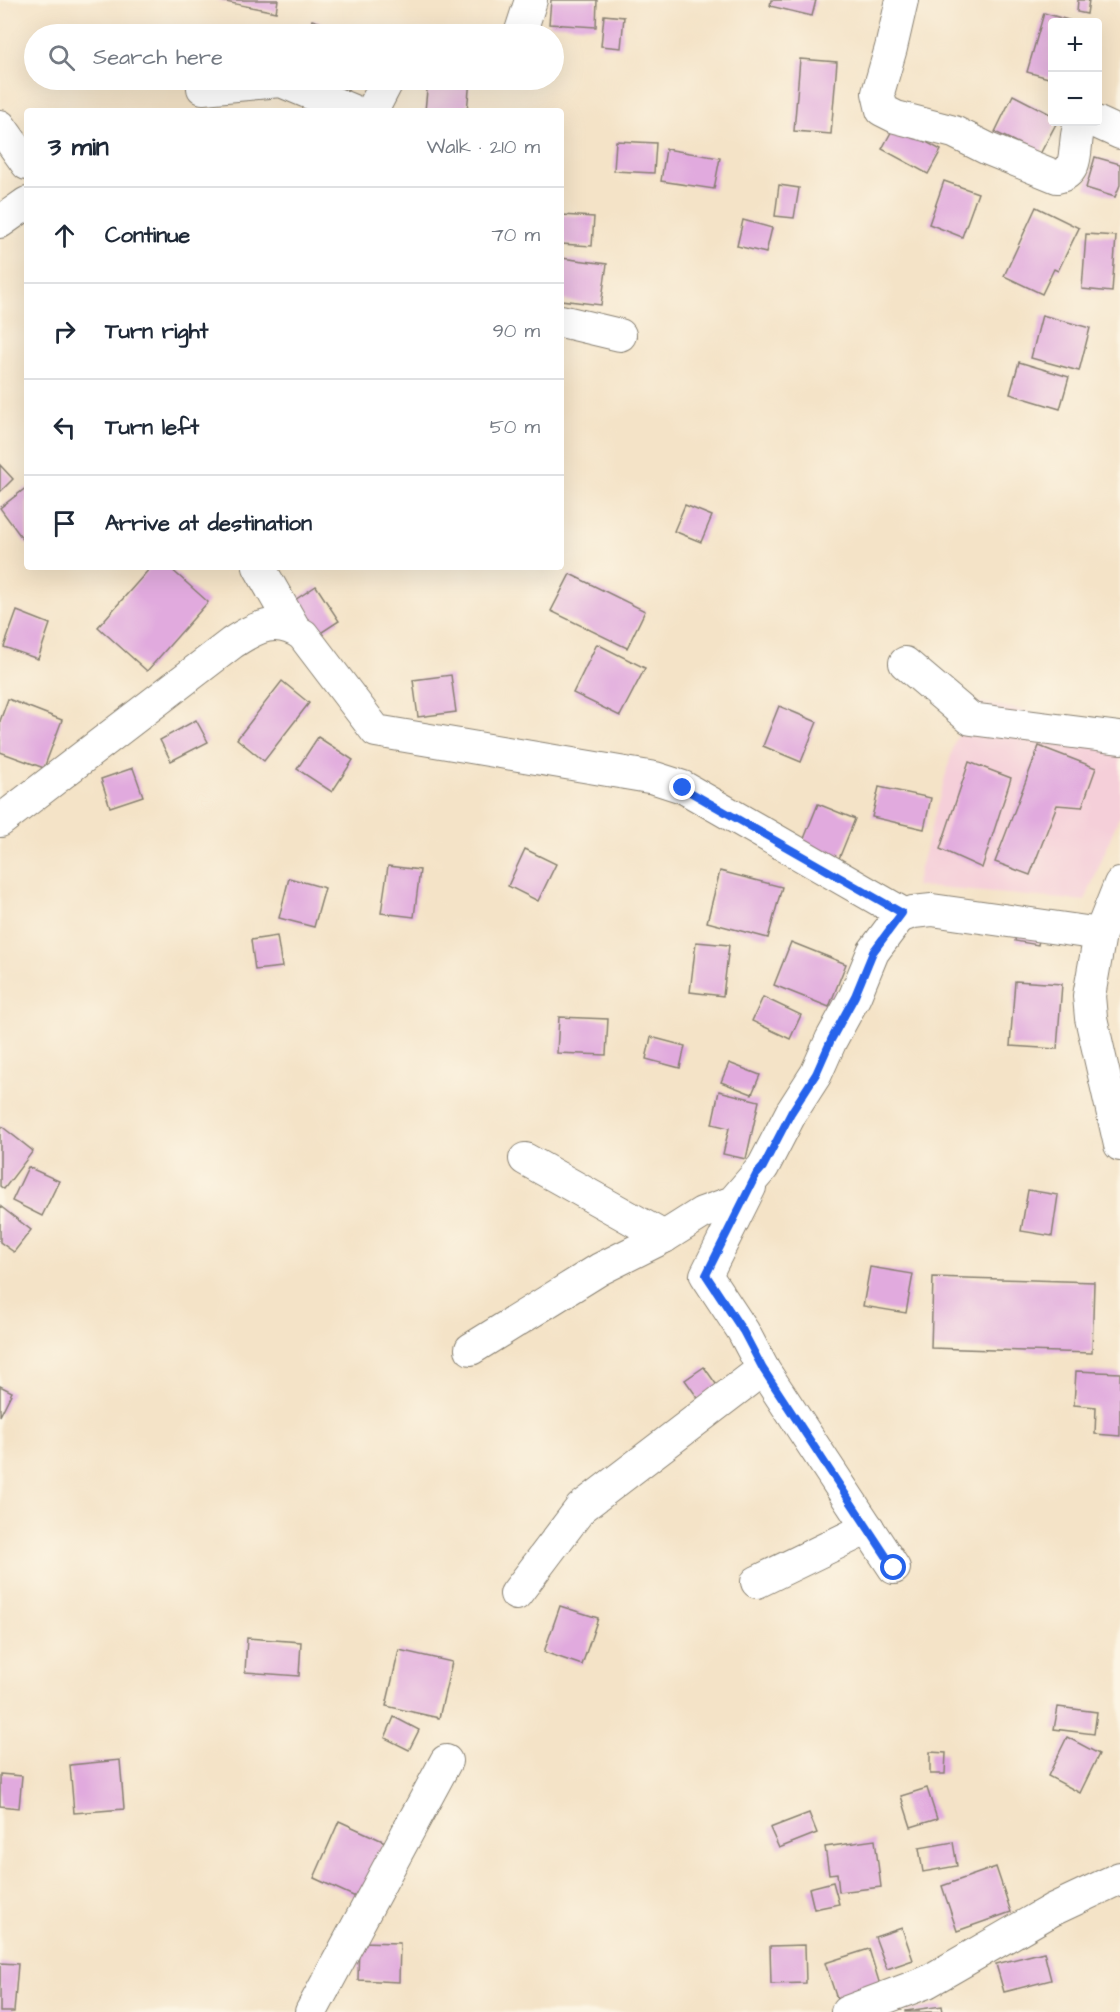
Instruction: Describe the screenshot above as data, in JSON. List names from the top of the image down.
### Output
{
  "page": {
    "map_buttons": ["+", "−"],
    "search": "Search here",
    "heading": ["3 min", "Walk · 210 m"],
    "list": [
      ["Continue", "70 m"],
      ["Turn right", "90 m"],
      ["Turn left", "50 m"],
      "Arrive at destination"
    ]
  }
}
